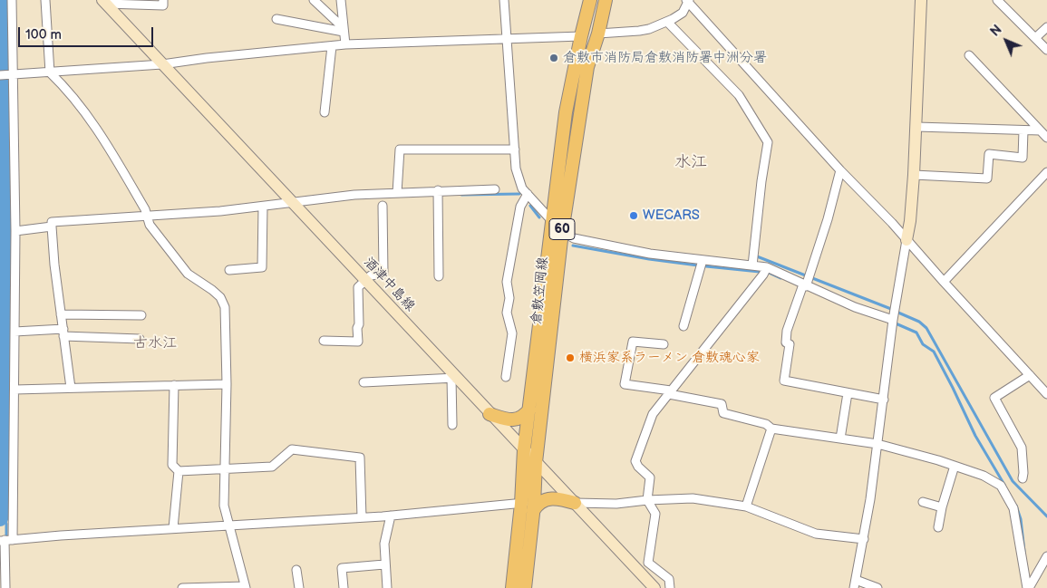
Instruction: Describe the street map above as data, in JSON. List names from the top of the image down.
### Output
{
  "streets": {
    "main road": ["60", "酒津中島線", "倉敷笠岡線"]
  },
  "crossings": [
    ["酒津中島線", "倉敷笠岡線"]
  ],
  "districts": ["水江", "古水江"],
  "places": ["倉敷市消防局倉敷消防署中洲分署", "WECARS", "横浜家系ラーメン 倉敷魂心家"],
  "scale_bar": "100 m",
  "north": "top left"
}
